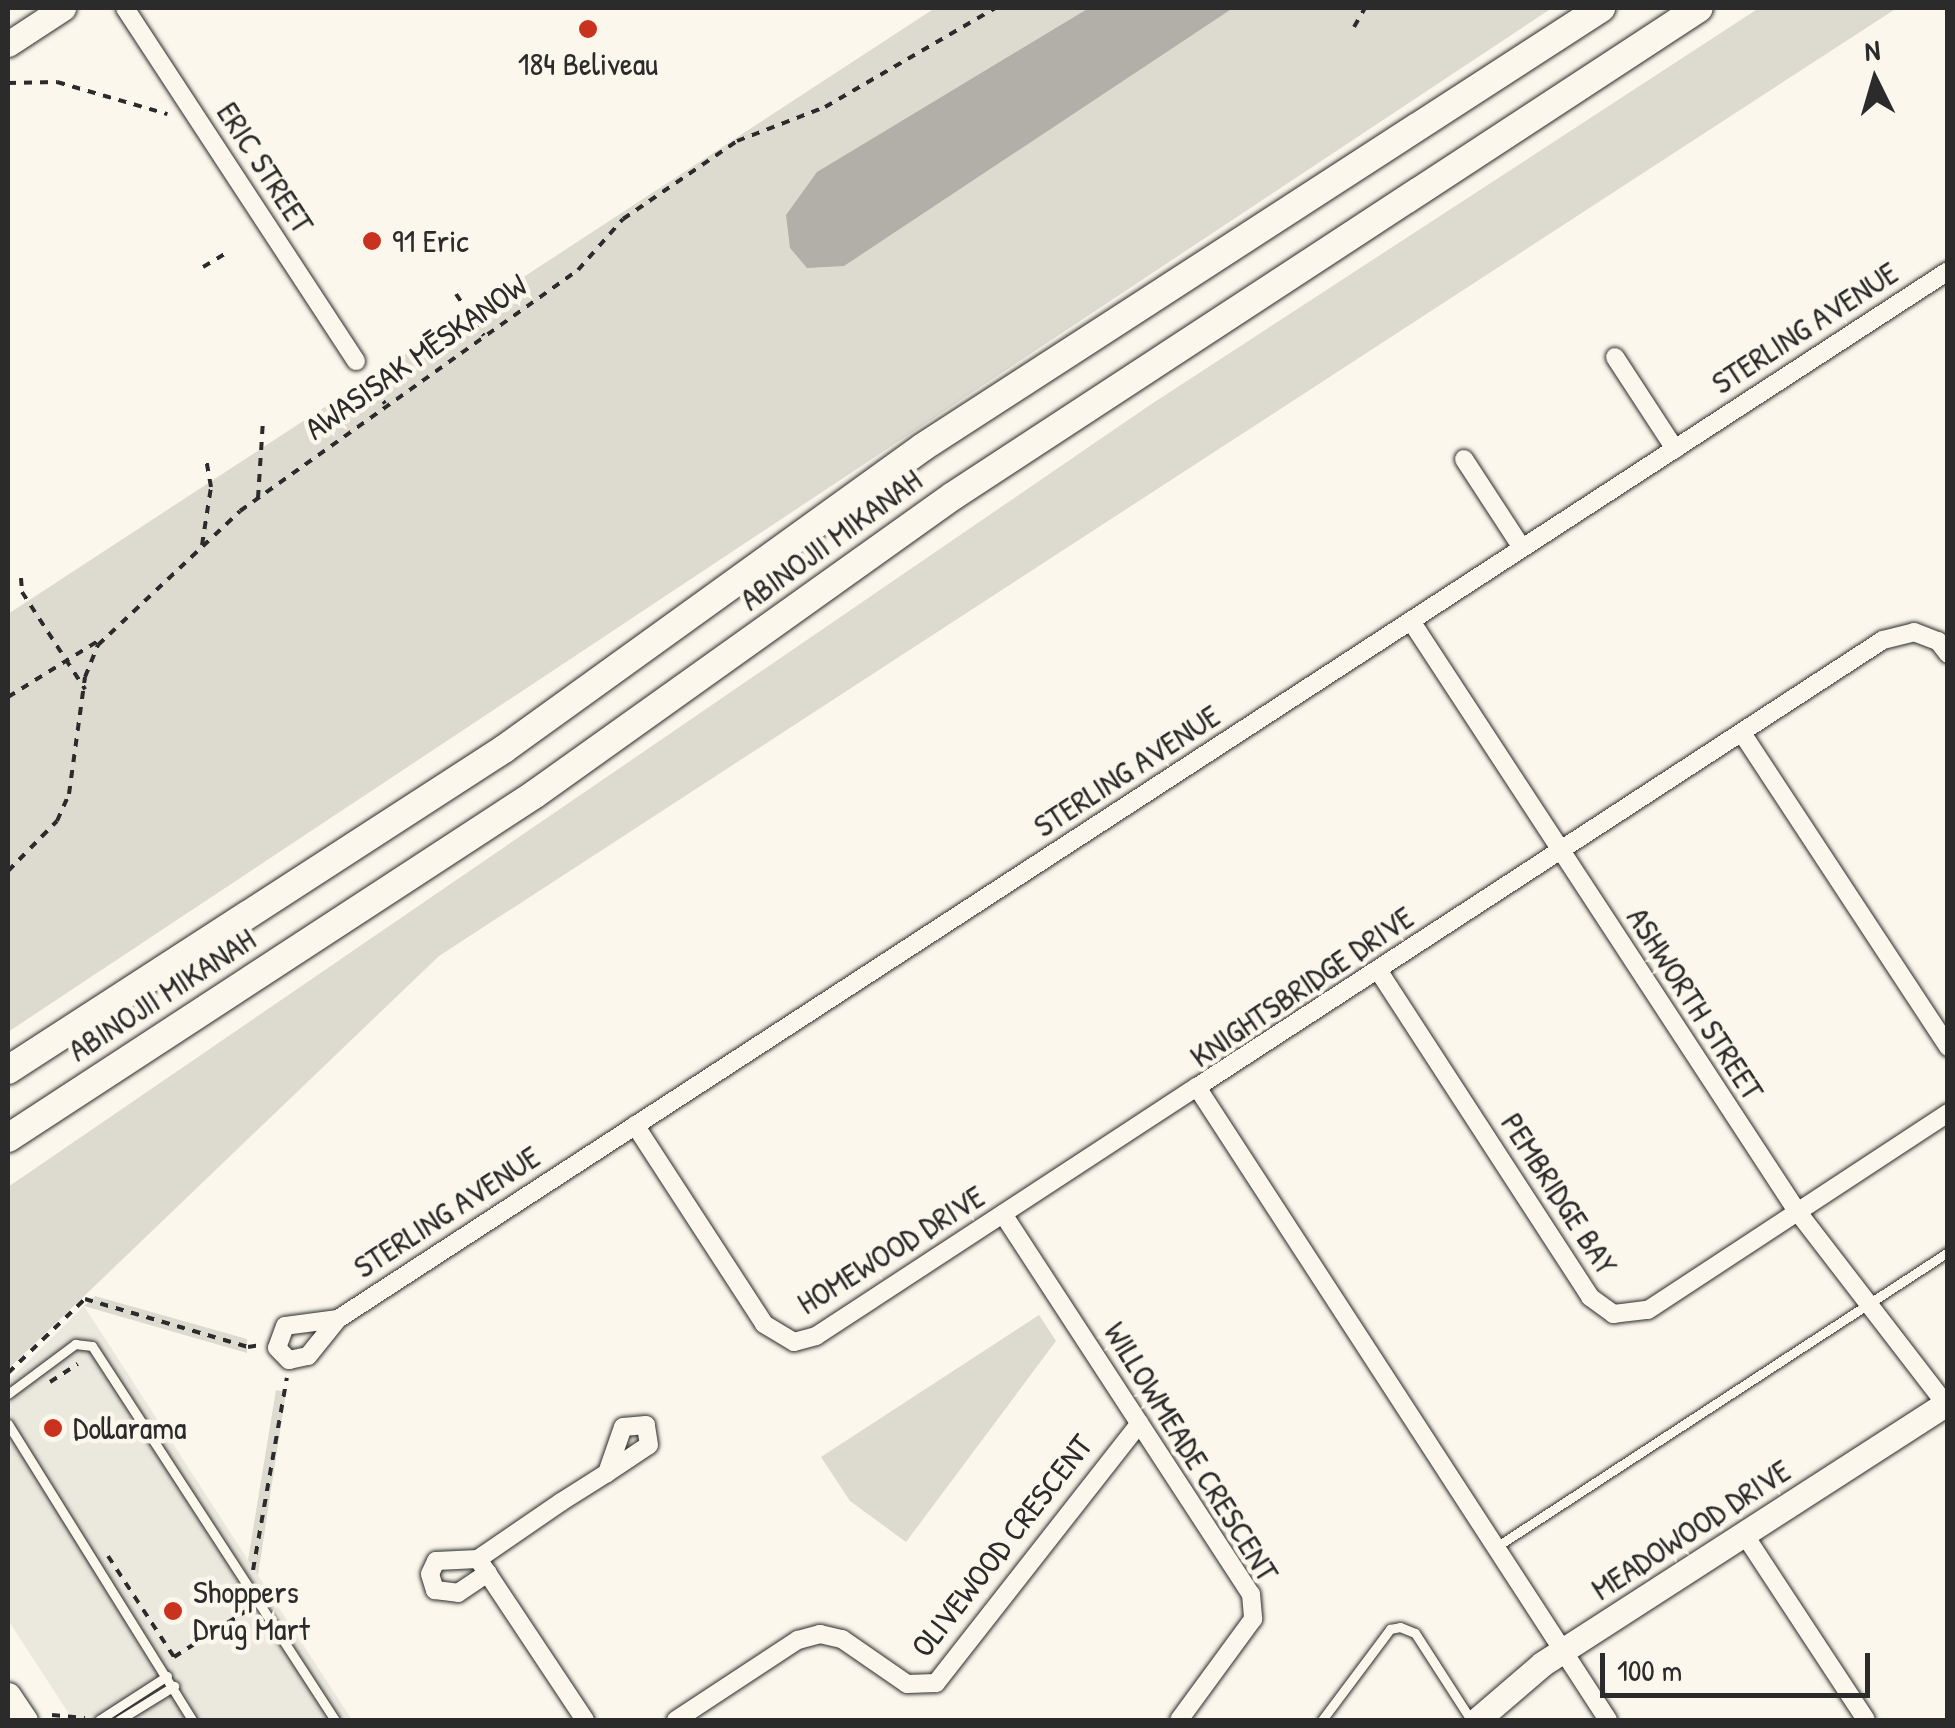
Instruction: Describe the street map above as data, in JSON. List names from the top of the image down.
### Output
{
  "streets": {
    "main road": ["ABINOJII MIKANAH"],
    "street": [
      "ERIC STREET",
      "STERLING AVENUE",
      "KNIGHTSBRIDGE DRIVE",
      "ASHWORTH STREET",
      "PEMBRIDGE BAY",
      "HOMEWOOD DRIVE",
      "WILLOWMEADE CRESCENT",
      "MEADOWOOD DRIVE",
      "OLIVEWOOD CRESCENT"
    ],
    "path": ["AWASISAK MĒSKANOW"]
  },
  "crossings": [
    ["STERLING AVENUE", "ASHWORTH STREET"],
    ["STERLING AVENUE", "HOMEWOOD DRIVE"],
    ["KNIGHTSBRIDGE DRIVE", "ASHWORTH STREET"],
    ["KNIGHTSBRIDGE DRIVE", "PEMBRIDGE BAY"],
    ["KNIGHTSBRIDGE DRIVE", "HOMEWOOD DRIVE"],
    ["KNIGHTSBRIDGE DRIVE", "MEADOWOOD DRIVE"],
    ["ASHWORTH STREET", "PEMBRIDGE BAY"],
    ["ASHWORTH STREET", "MEADOWOOD DRIVE"],
    ["HOMEWOOD DRIVE", "WILLOWMEADE CRESCENT"],
    ["WILLOWMEADE CRESCENT", "OLIVEWOOD CRESCENT"]
  ],
  "places": [
    "184 Beliveau",
    "91 Eric",
    "Dollarama",
    "Shoppers Drug Mart"
  ],
  "scale_bar": "100 m",
  "north": "top"
}
